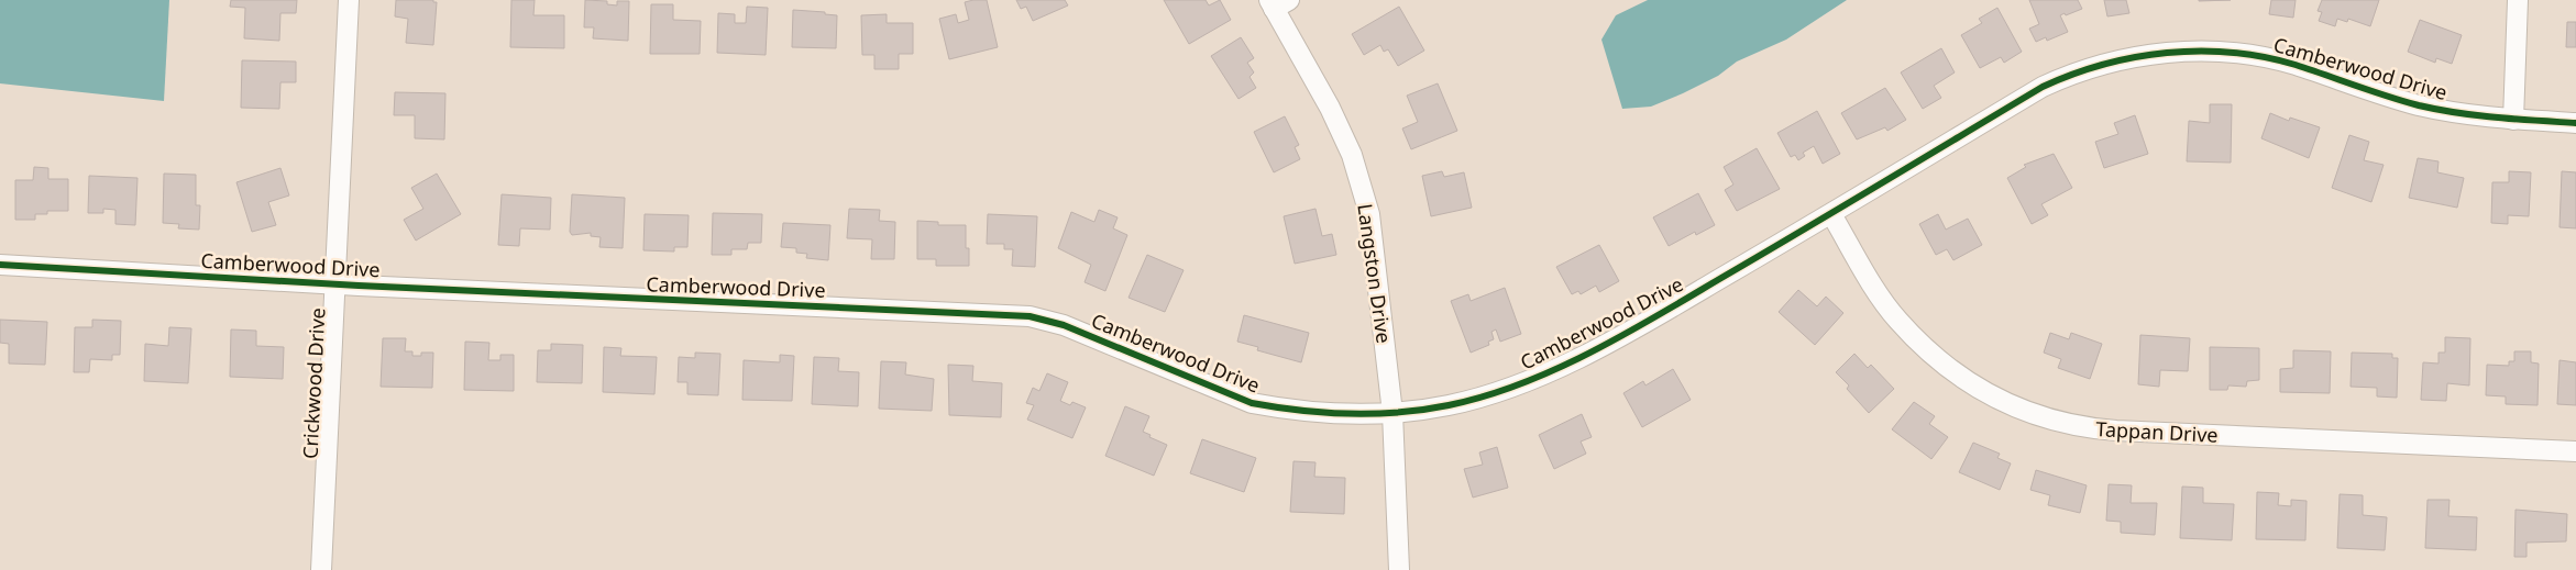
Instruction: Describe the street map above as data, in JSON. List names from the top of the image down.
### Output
{
  "streets": {
    "street": [
      "Camberwood Drive",
      "Langston Drive",
      "Crickwood Drive",
      "Tappan Drive"
    ]
  },
  "crossings": [
    ["Camberwood Drive", "Langston Drive"],
    ["Camberwood Drive", "Crickwood Drive"],
    ["Camberwood Drive", "Tappan Drive"]
  ]
}
